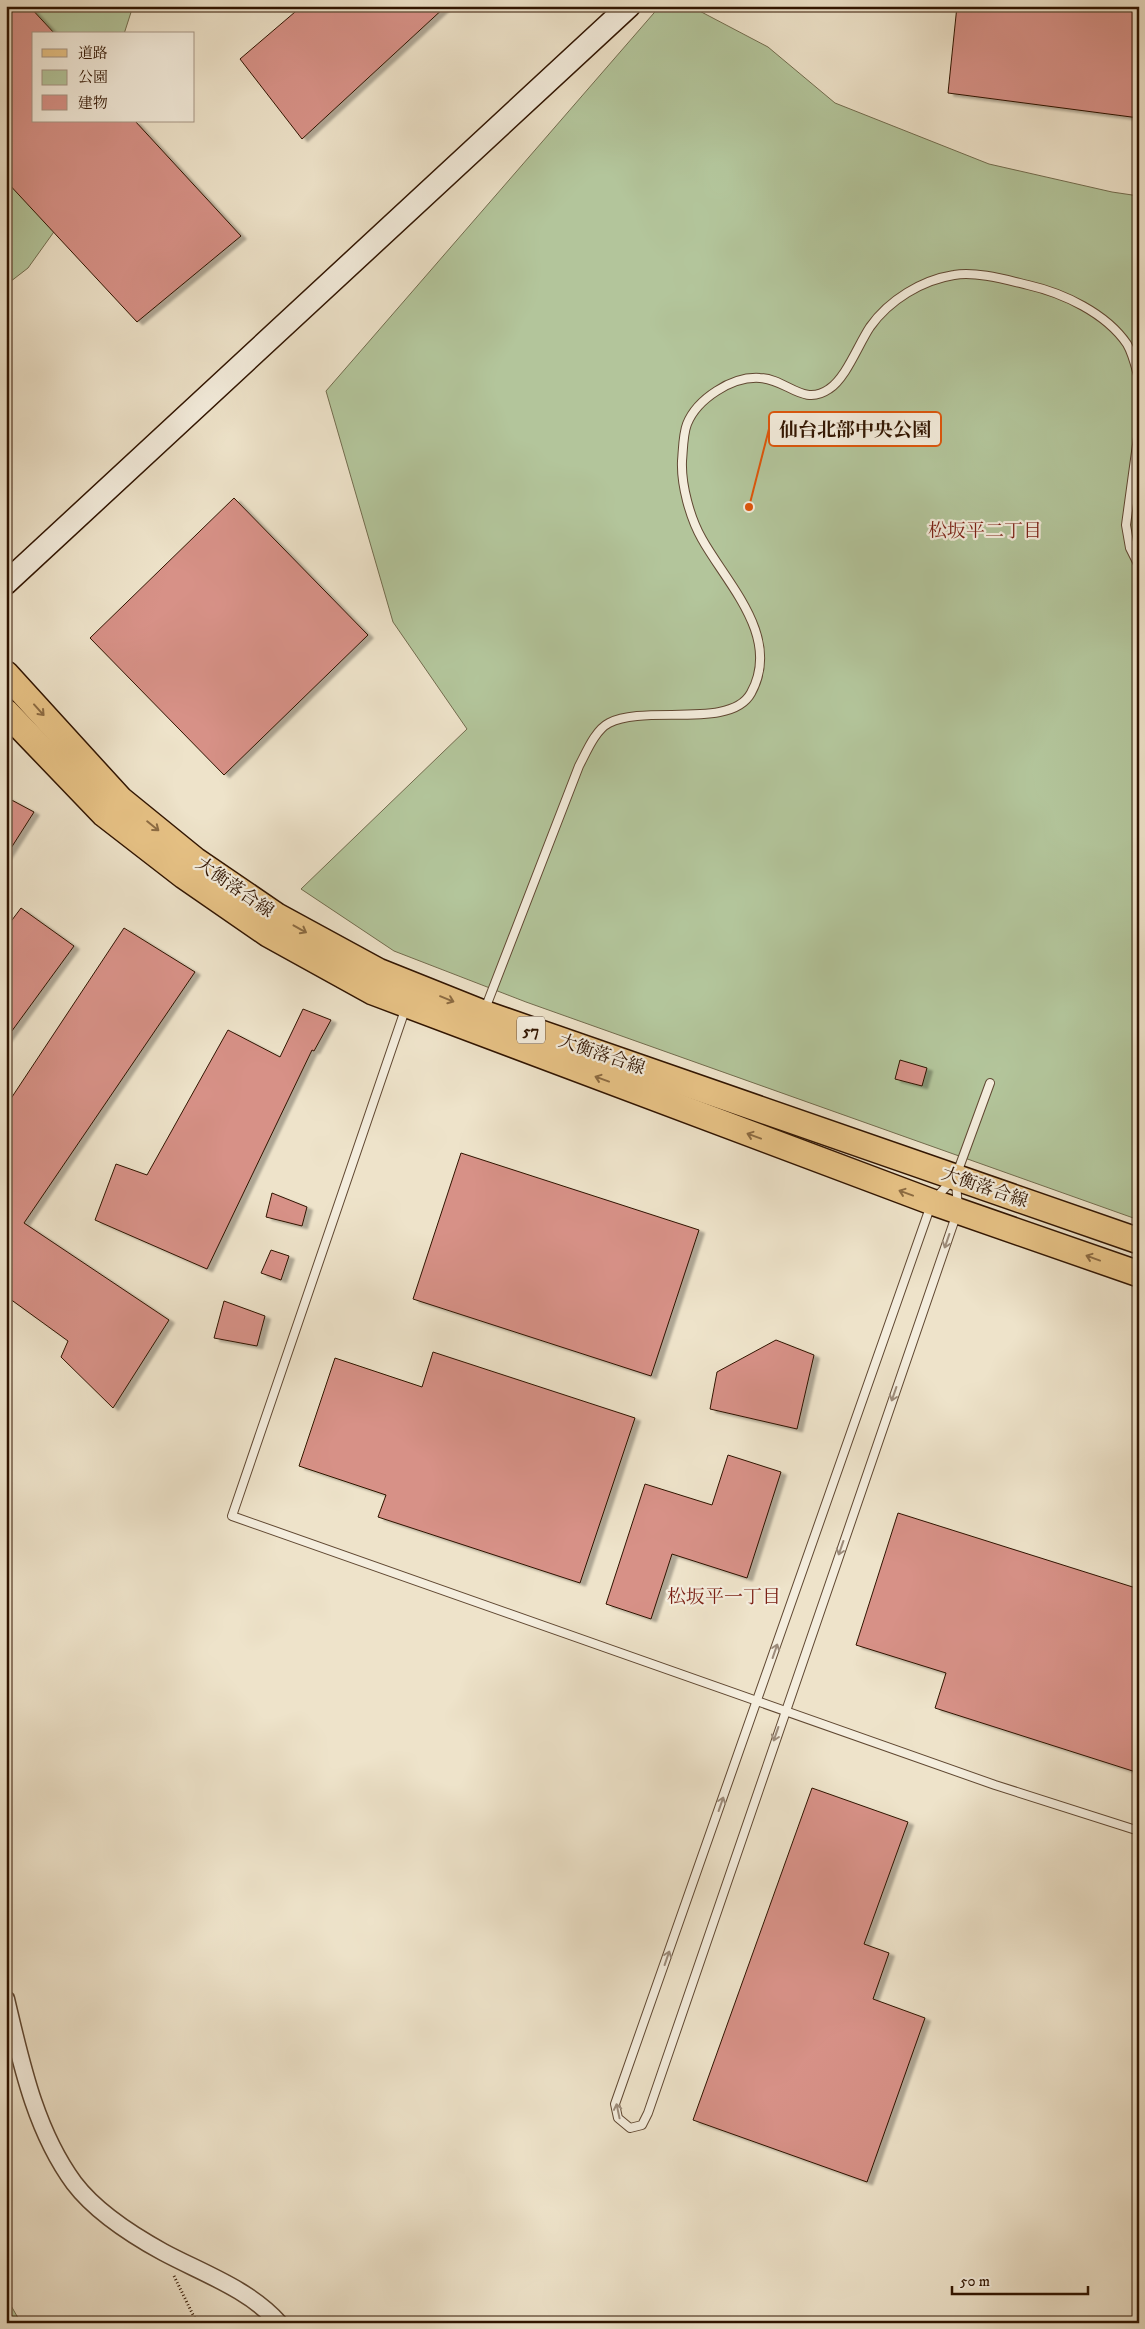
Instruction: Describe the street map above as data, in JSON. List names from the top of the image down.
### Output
{
  "streets": {
    "main road": ["大衡落合線", "57"]
  },
  "districts": ["松坂平二丁目", "松坂平一丁目"],
  "places": ["仙台北部中央公園"],
  "legend": ["道路", "公園", "建物"],
  "scale_bar": "50 m"
}
